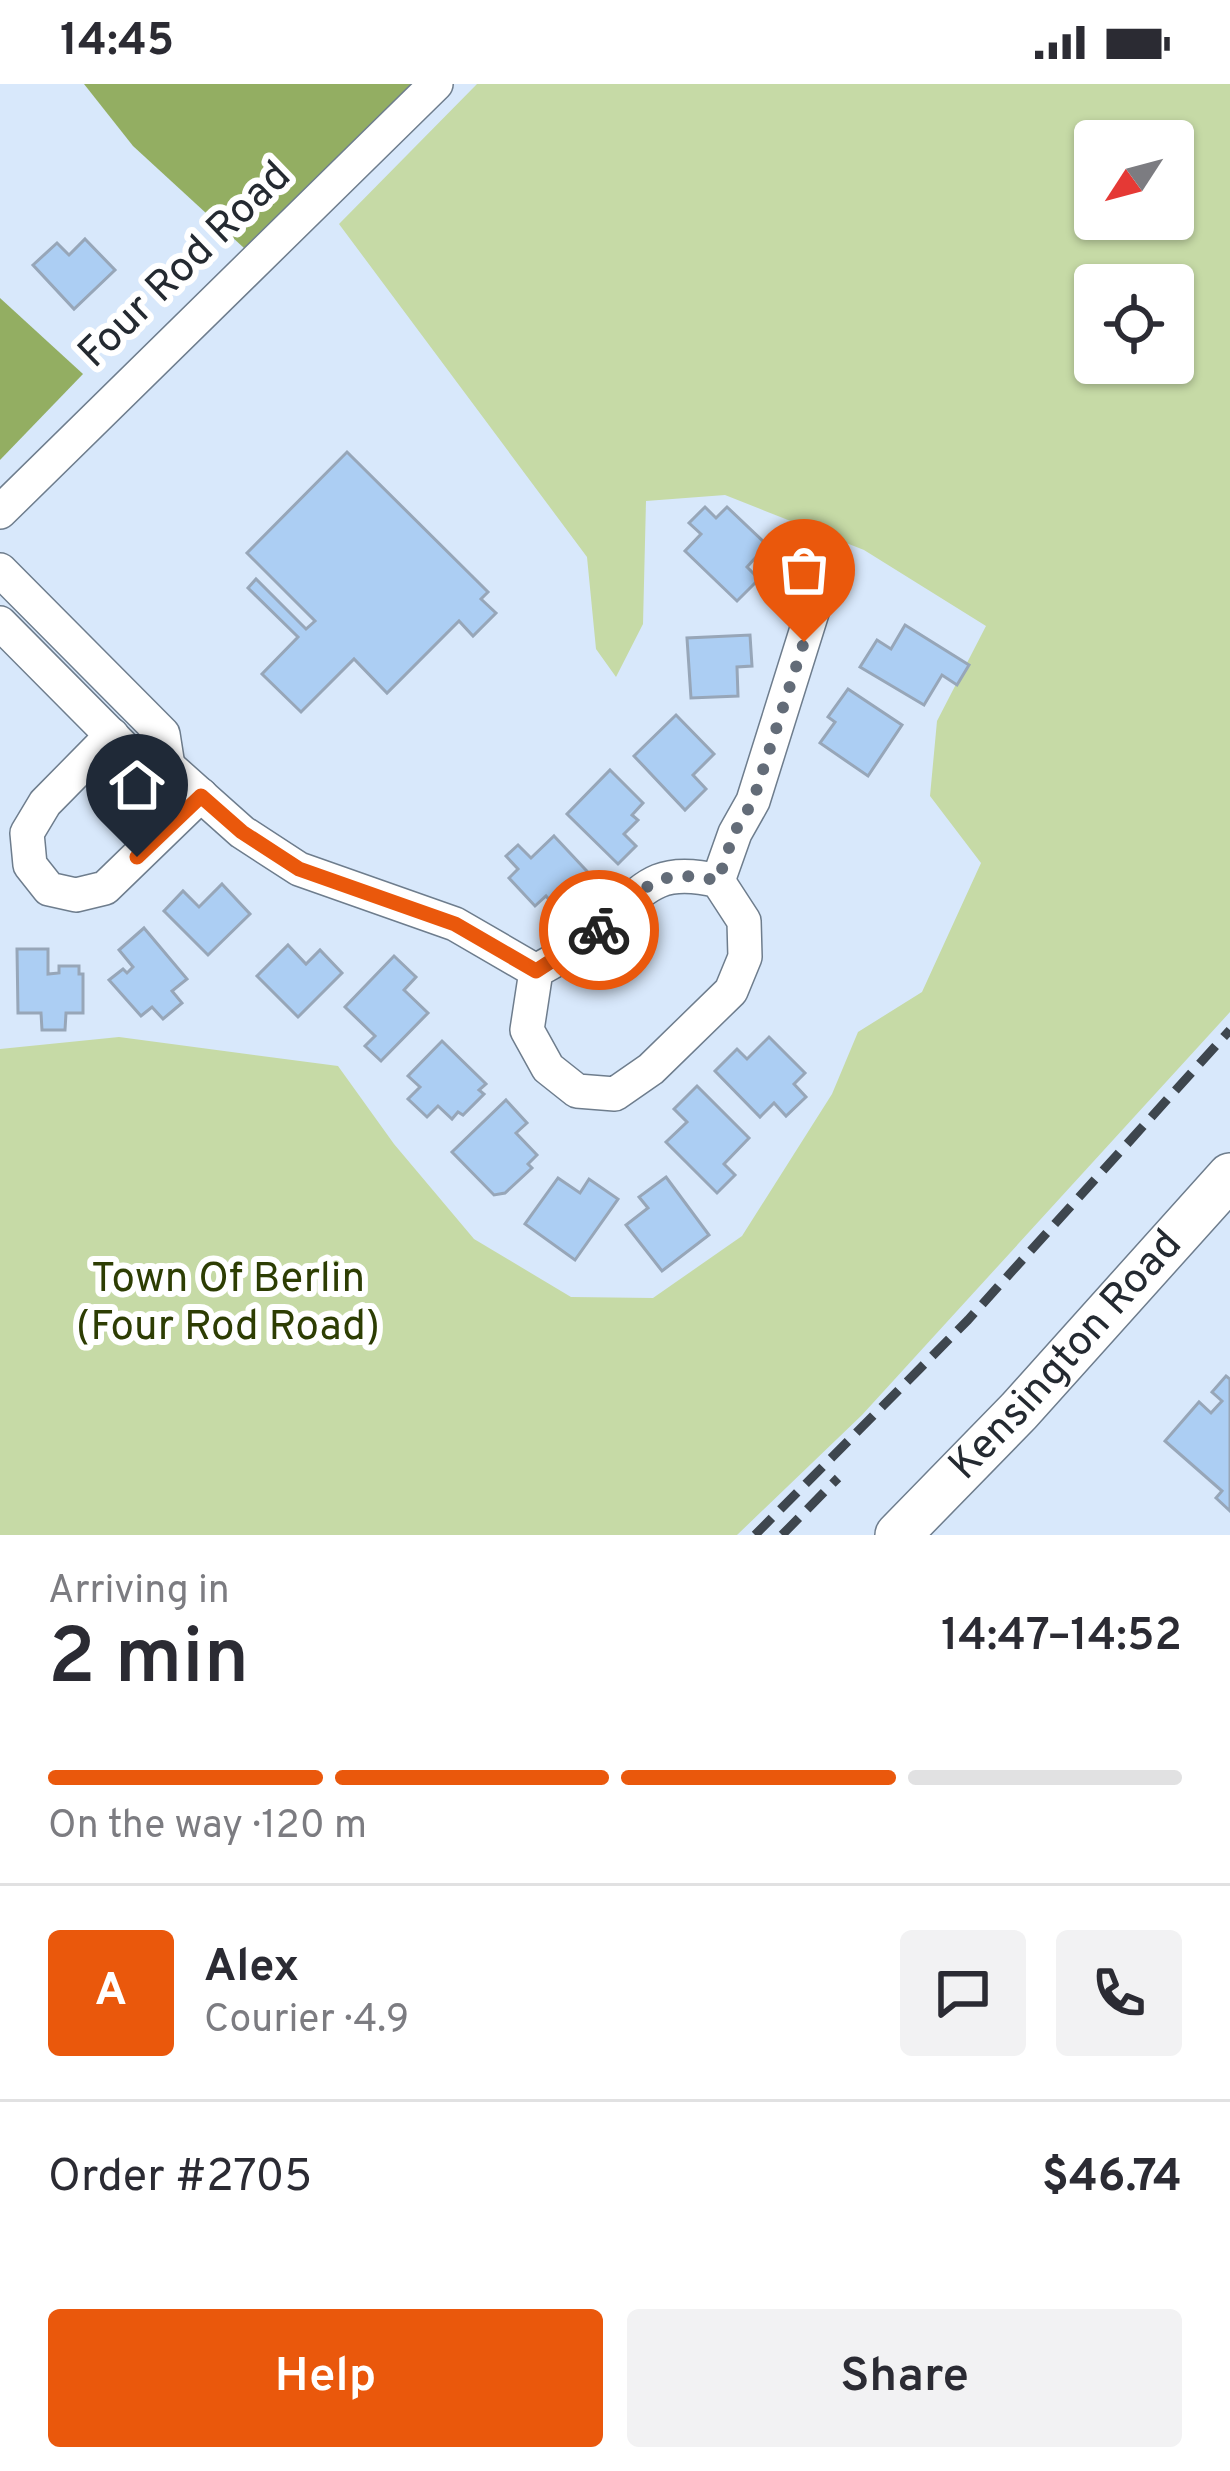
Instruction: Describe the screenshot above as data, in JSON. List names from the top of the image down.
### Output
{
  "streets": {
    "street": ["Four Rod Road", "Kensington Road"]
  },
  "parks": ["Town Of Berlin (Four Rod Road)"],
  "north": "bottom left",
  "page": {
    "status": "14:45",
    "heading": ["2 min", "Arriving in", "14:47–14:52"],
    "panel": [
      "Alex",
      "Courier · 4.9",
      "Order #2705",
      "$46.74"
    ],
    "bar": "On the way · 120 m",
    "round": "A",
    "buttons": ["Help", "Share"]
  }
}
